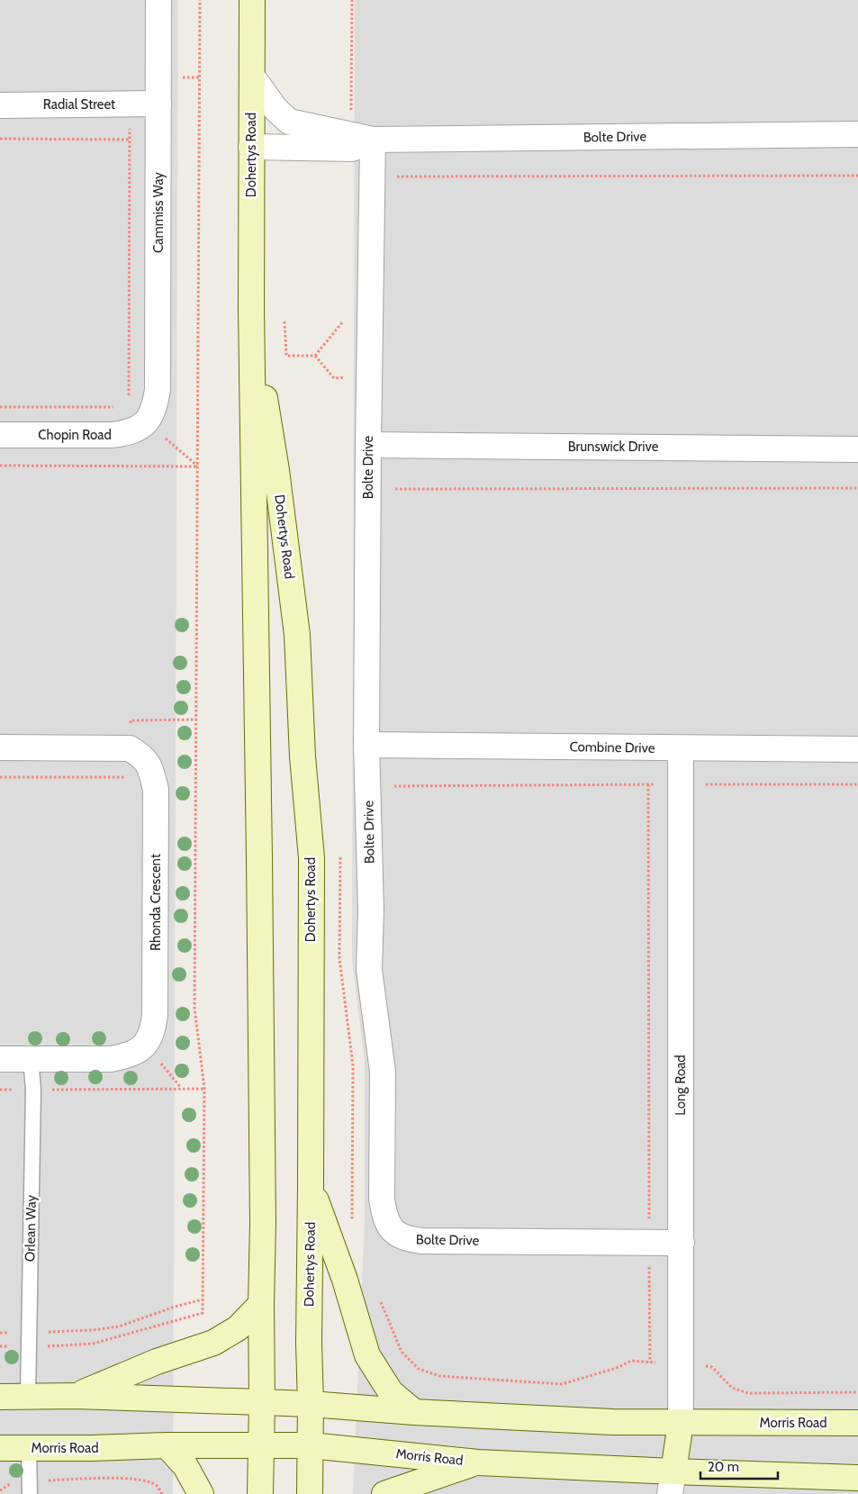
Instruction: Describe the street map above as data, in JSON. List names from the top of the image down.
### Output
{
  "streets": {
    "main road": ["Dohertys Road", "Morris Road"],
    "street": [
      "Radial Street",
      "Bolte Drive",
      "Cammiss Way",
      "Chopin Road",
      "Brunswick Drive",
      "Combine Drive",
      "Rhonda Crescent",
      "Long Road"
    ],
    "lane": ["Orlean Way"]
  },
  "crossings": [
    ["Radial Street", "Cammiss Way"],
    ["Bolte Drive", "Dohertys Road"],
    ["Bolte Drive", "Brunswick Drive"],
    ["Bolte Drive", "Combine Drive"],
    ["Bolte Drive", "Long Road"],
    ["Dohertys Road", "Morris Road"],
    ["Cammiss Way", "Chopin Road"],
    ["Combine Drive", "Long Road"],
    ["Rhonda Crescent", "Orlean Way"],
    ["Long Road", "Morris Road"],
    ["Orlean Way", "Morris Road"]
  ],
  "scale_bar": "20 m"
}
